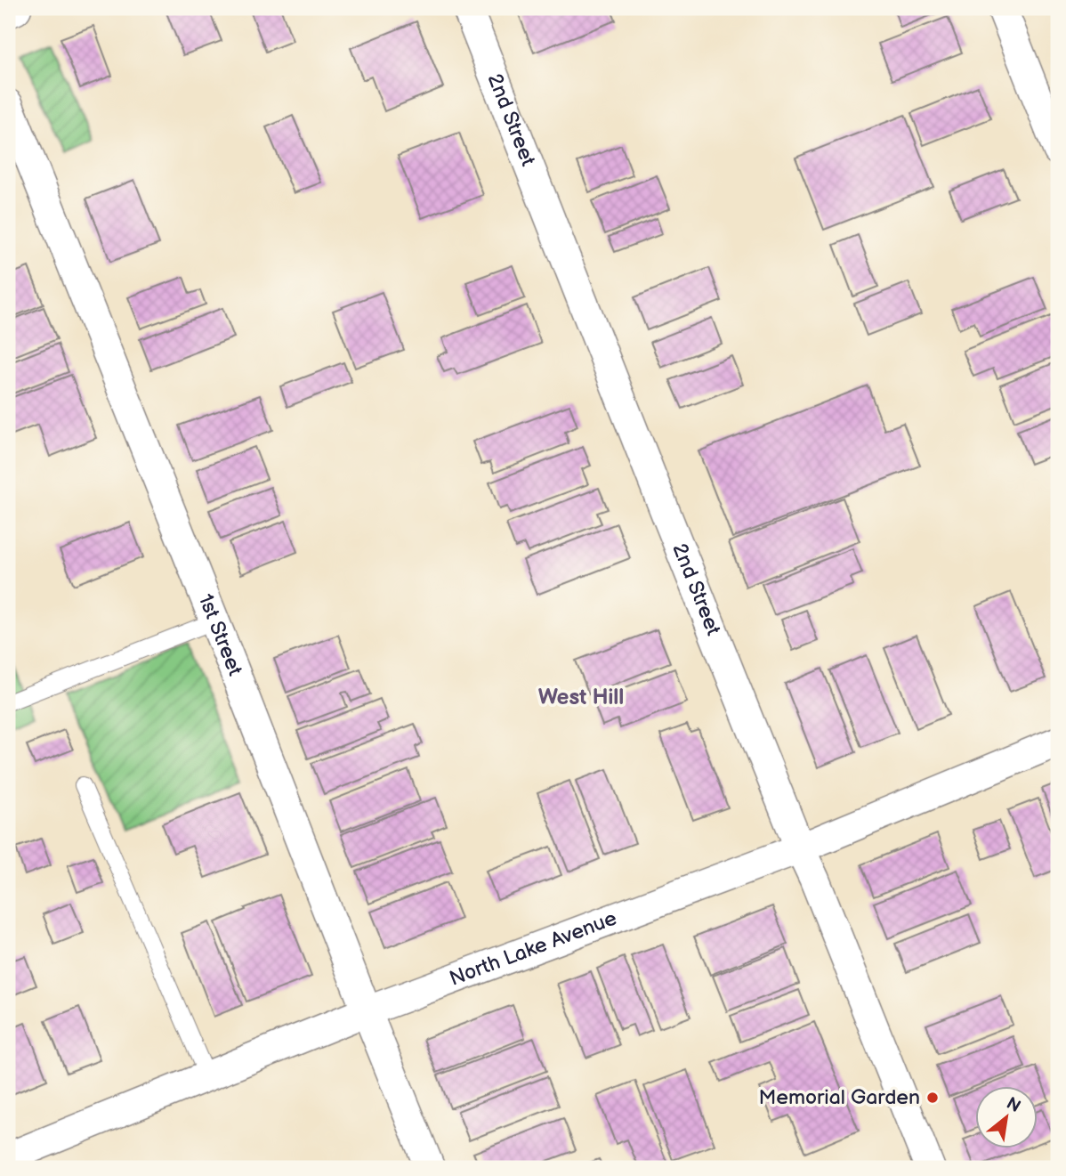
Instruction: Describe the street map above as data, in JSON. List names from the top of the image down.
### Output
{
  "streets": {
    "street": ["2nd Street", "1st Street", "North Lake Avenue"]
  },
  "crossings": [
    ["2nd Street", "North Lake Avenue"],
    ["1st Street", "North Lake Avenue"]
  ],
  "districts": ["West Hill"],
  "places": ["Memorial Garden"],
  "north": "top right"
}
